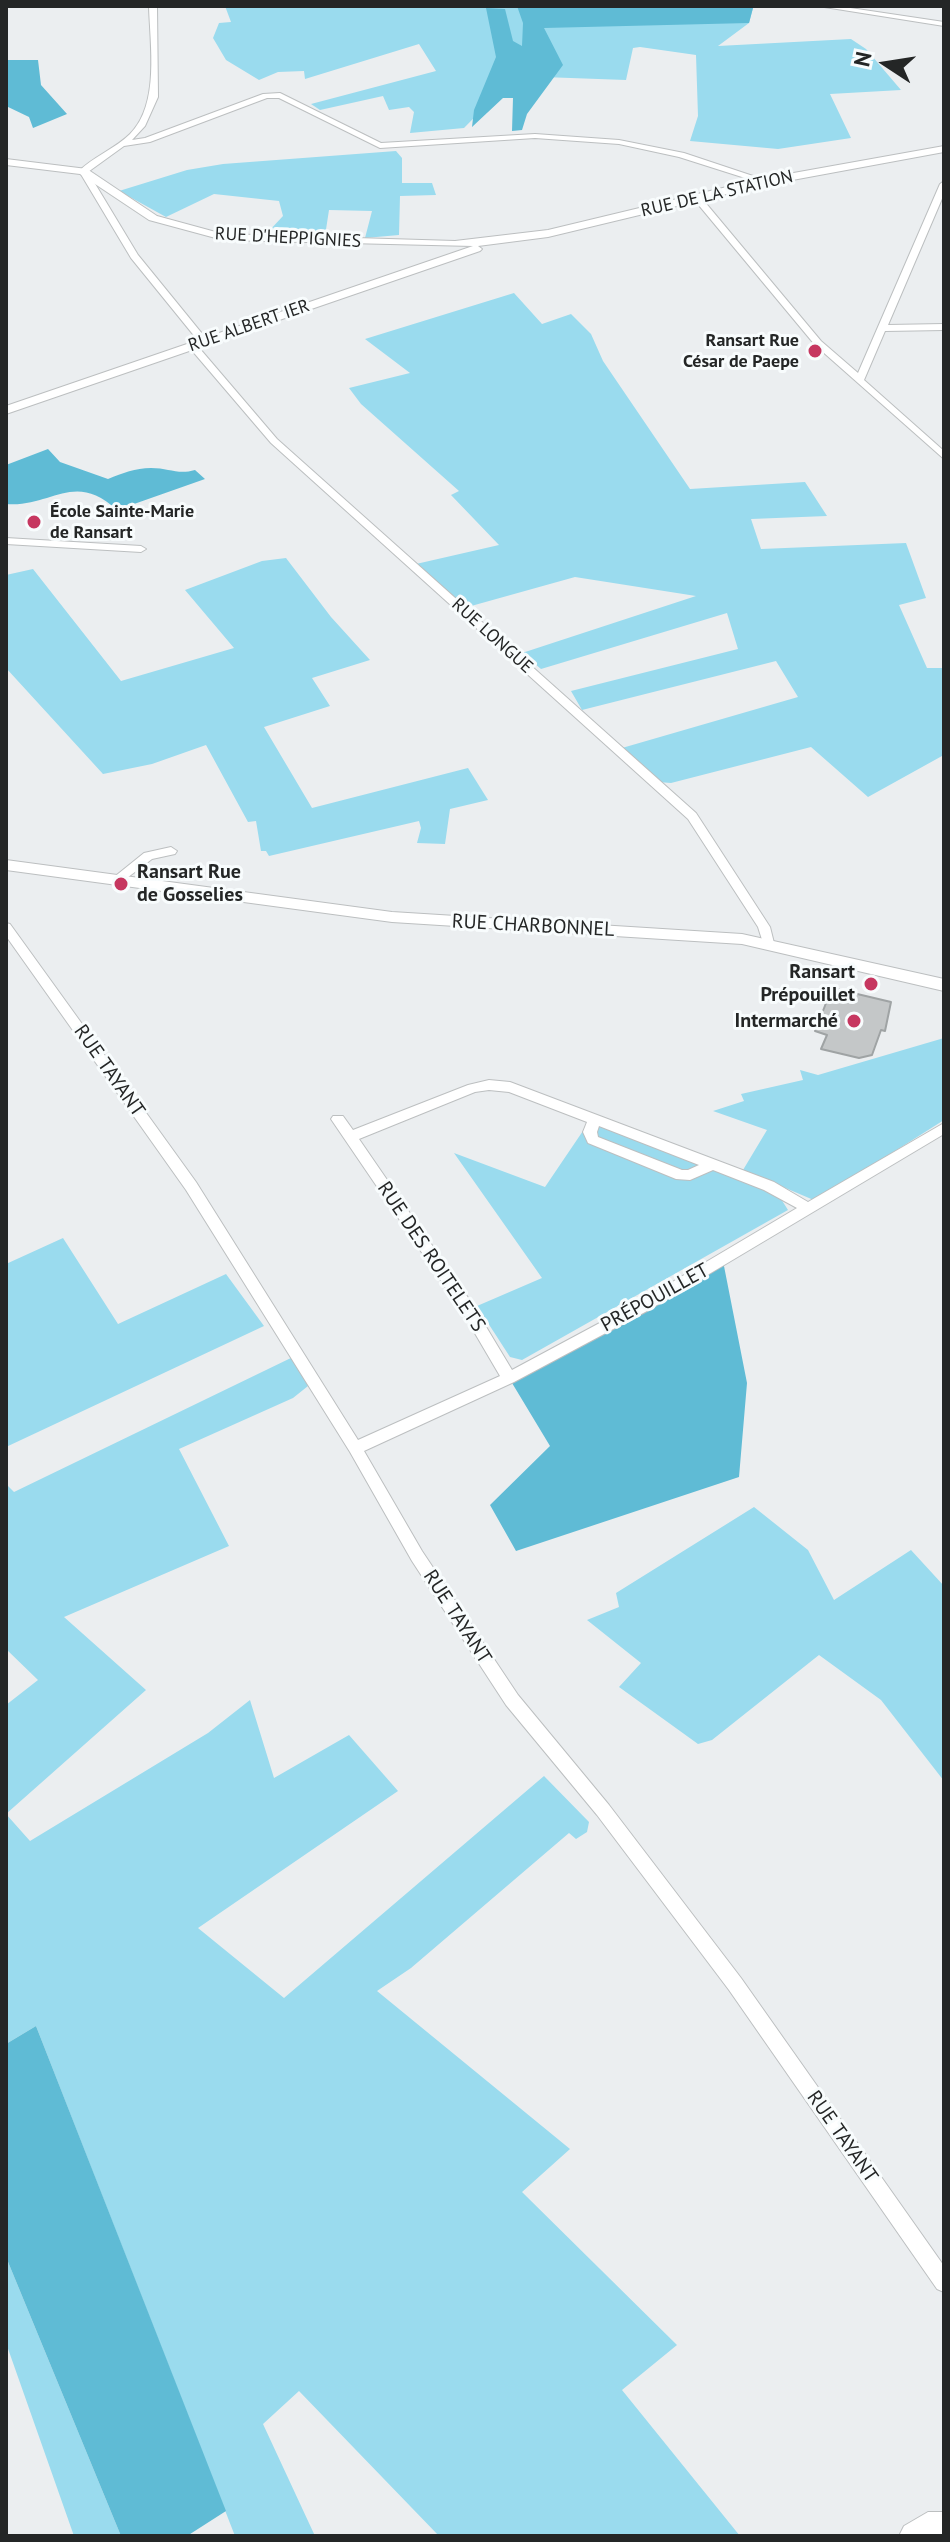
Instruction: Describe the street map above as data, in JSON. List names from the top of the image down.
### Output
{
  "streets": {
    "street": [
      "RUE DE LA STATION",
      "RUE D'HEPPIGNIES",
      "RUE ALBERT IER",
      "RUE LONGUE",
      "RUE CHARBONNEL",
      "RUE TAYANT",
      "RUE DES ROITELETS",
      "PRÉPOUILLET"
    ]
  },
  "crossings": [
    ["RUE DE LA STATION", "RUE D'HEPPIGNIES"],
    ["RUE DE LA STATION", "RUE ALBERT IER"],
    ["RUE D'HEPPIGNIES", "RUE ALBERT IER"],
    ["RUE D'HEPPIGNIES", "RUE LONGUE"],
    ["RUE ALBERT IER", "RUE LONGUE"],
    ["RUE LONGUE", "RUE CHARBONNEL"],
    ["RUE TAYANT", "PRÉPOUILLET"],
    ["RUE DES ROITELETS", "PRÉPOUILLET"]
  ],
  "places": [
    "Ransart Rue César de Paepe",
    "École Sainte-Marie de Ransart",
    "Ransart Rue de Gosselies",
    "Ransart Prépouillet",
    "Intermarché"
  ],
  "north": "left"
}
